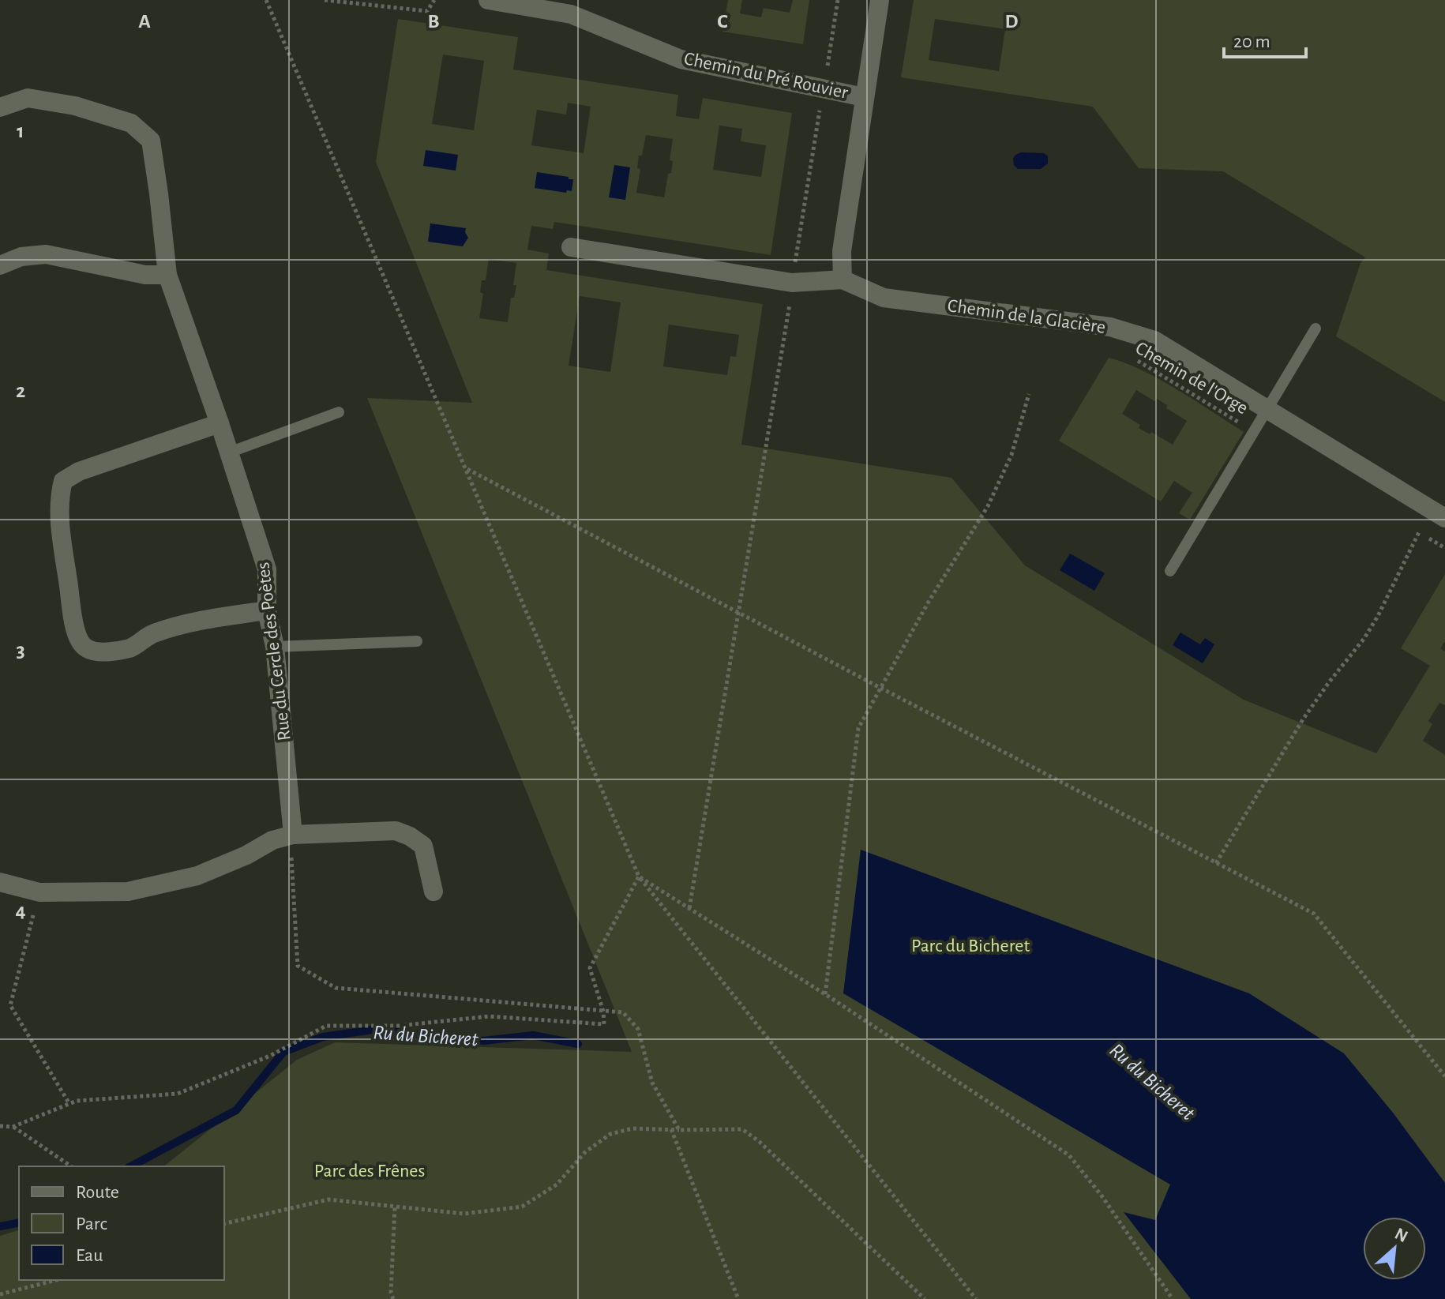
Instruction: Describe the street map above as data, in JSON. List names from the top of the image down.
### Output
{
  "streets": {
    "street": ["Chemin du Pré Rouvier", "Chemin de la Glacière", "Rue du Cercle des Poètes"],
    "path": ["Chemin de l'Orge"]
  },
  "water": ["Ru du Bicheret"],
  "parks": ["Parc du Bicheret", "Parc des Frênes"],
  "legend": ["Route", "Parc", "Eau"],
  "scale_bar": "20 m",
  "north": "top right",
  "grid": {
    "columns": [
      "A",
      "B",
      "C",
      "D"
    ],
    "rows": [
      "1",
      "2",
      "3",
      "4"
    ]
  }
}
